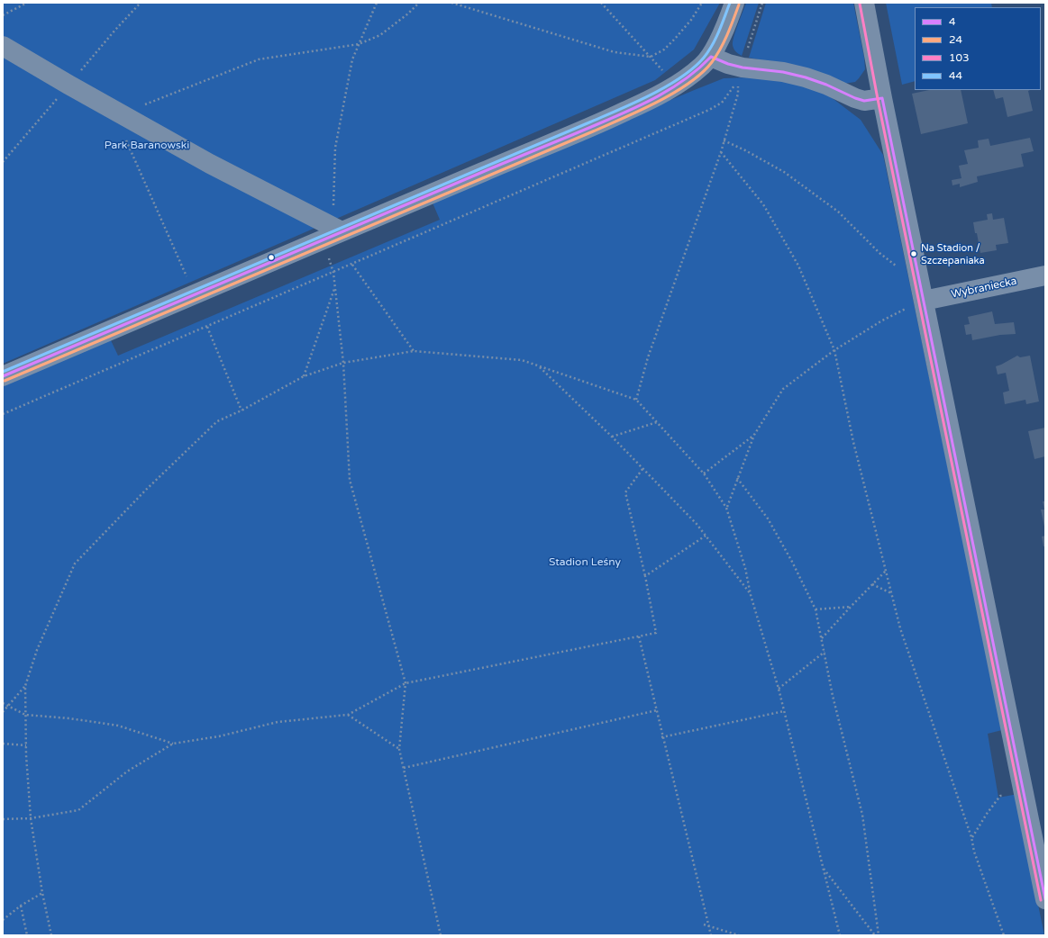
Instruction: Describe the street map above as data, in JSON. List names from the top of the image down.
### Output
{
  "streets": {
    "street": ["Wybraniecka"]
  },
  "parks": ["Park Baranowski", "Stadion Leśny"],
  "places": ["Na Stadion / Szczepaniaka"],
  "lines": [
    "transit line 44",
    "transit line 103",
    "transit line 24",
    "transit line 4"
  ],
  "legend": [
    "4",
    "24",
    "103",
    "44"
  ]
}
